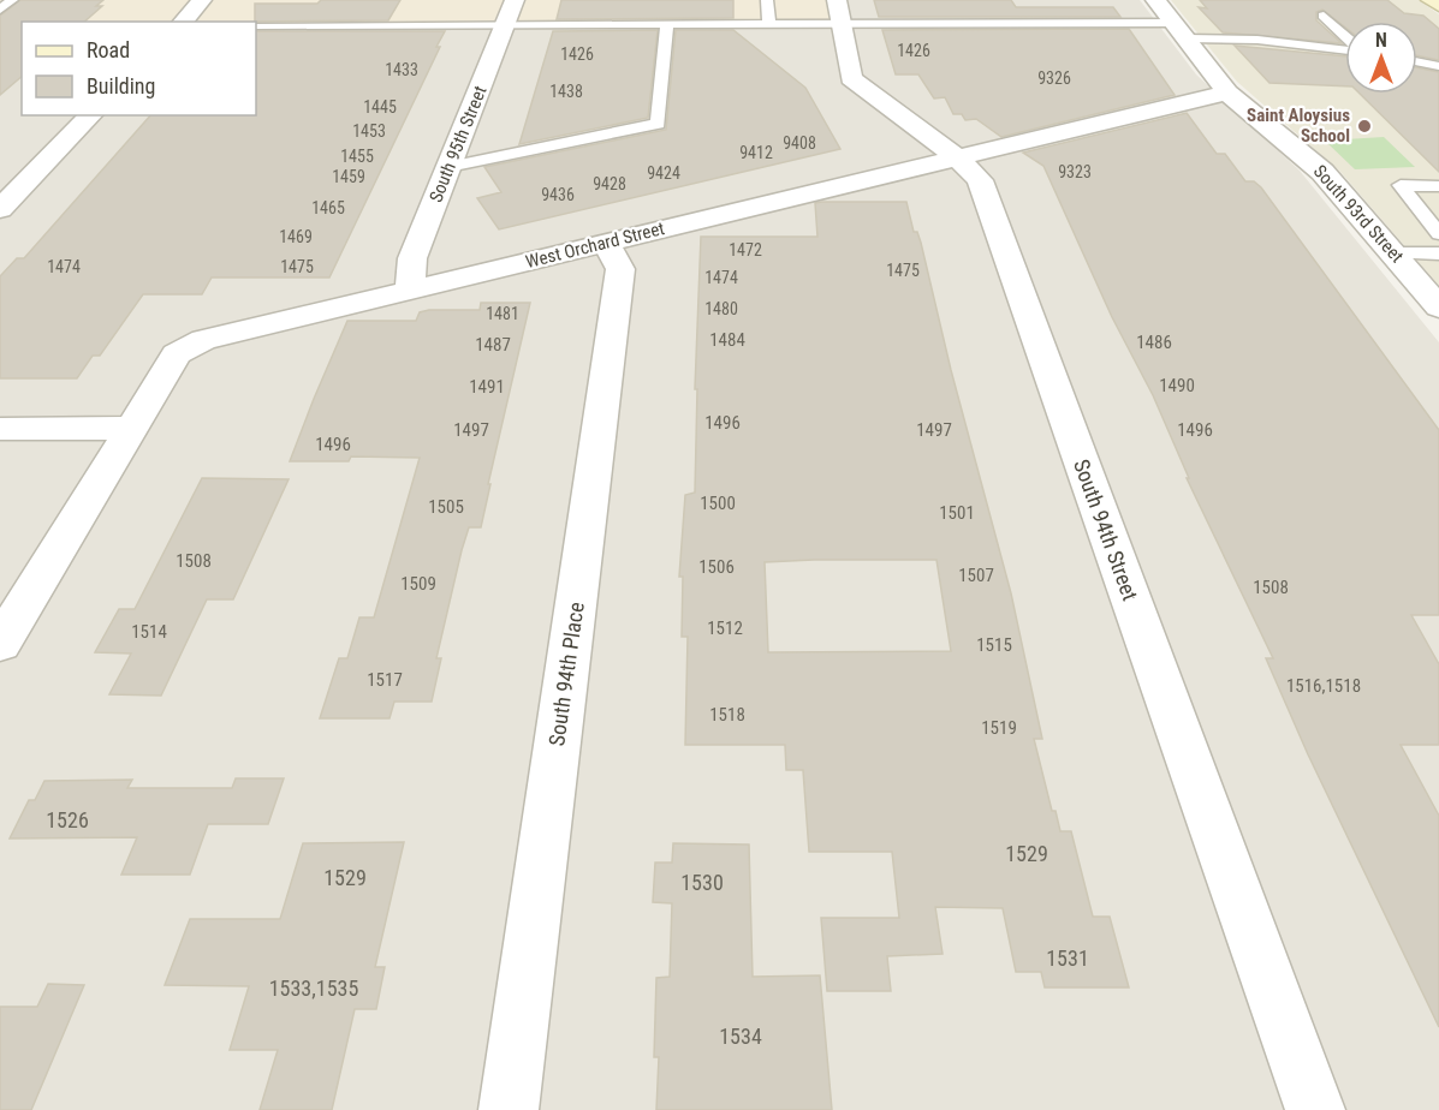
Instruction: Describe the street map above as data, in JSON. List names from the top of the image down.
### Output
{
  "streets": {
    "street": [
      "South 95th Street",
      "South 93rd Street",
      "West Orchard Street",
      "South 94th Street",
      "South 94th Place"
    ]
  },
  "crossings": [
    ["South 95th Street", "West Orchard Street"],
    ["South 93rd Street", "West Orchard Street"],
    ["West Orchard Street", "South 94th Street"],
    ["West Orchard Street", "South 94th Place"]
  ],
  "places": ["Saint Aloysius School"],
  "house_numbers": [
    "1426",
    "1426",
    "1433",
    "9326",
    "1438",
    "1445",
    "1453",
    "9408",
    "9412",
    "1455",
    "9323",
    "9424",
    "1459",
    "9428",
    "9436",
    "1465",
    "1469",
    "1472",
    "1474",
    "1475",
    "1475",
    "1474",
    "1480",
    "1481",
    "1484",
    "1486",
    "1487",
    "1490",
    "1491",
    "1496",
    "1497",
    "1497",
    "1496",
    "1496",
    "1500",
    "1505",
    "1501",
    "1508",
    "1506",
    "1507",
    "1509",
    "1508",
    "1512",
    "1514",
    "1515",
    "1517",
    "1516,1518",
    "1518",
    "1519",
    "1526",
    "1529",
    "1529",
    "1530",
    "1531",
    "1533,1535",
    "1534"
  ],
  "legend": ["Road", "Building"],
  "north": "top"
}
